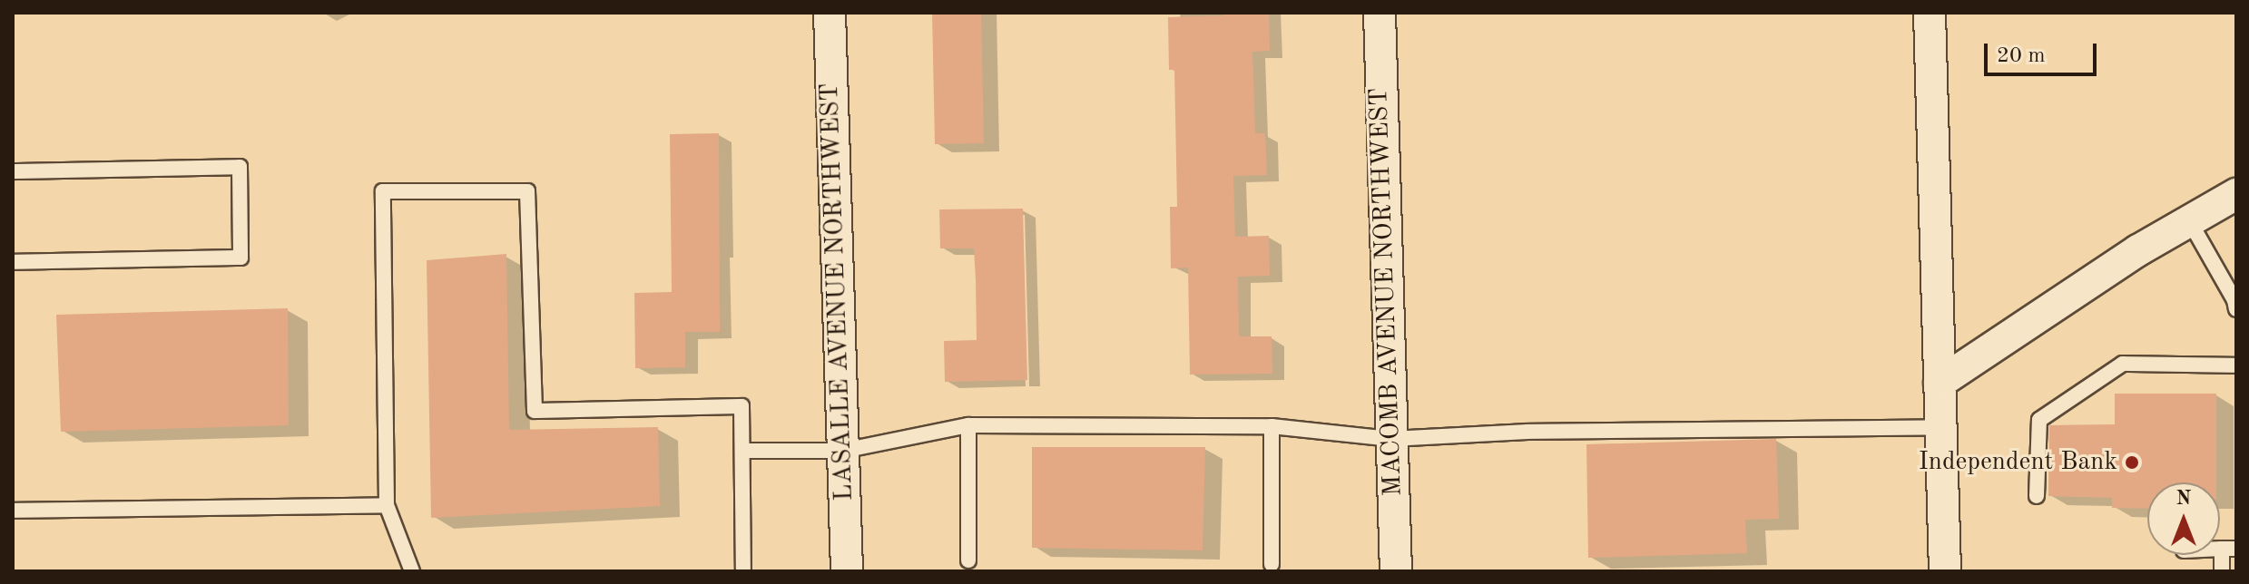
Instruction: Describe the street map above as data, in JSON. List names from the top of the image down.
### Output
{
  "streets": {
    "street": ["LASALLE AVENUE NORTHWEST", "MACOMB AVENUE NORTHWEST"]
  },
  "places": ["Independent Bank"],
  "scale_bar": "20 m",
  "north": "top"
}
